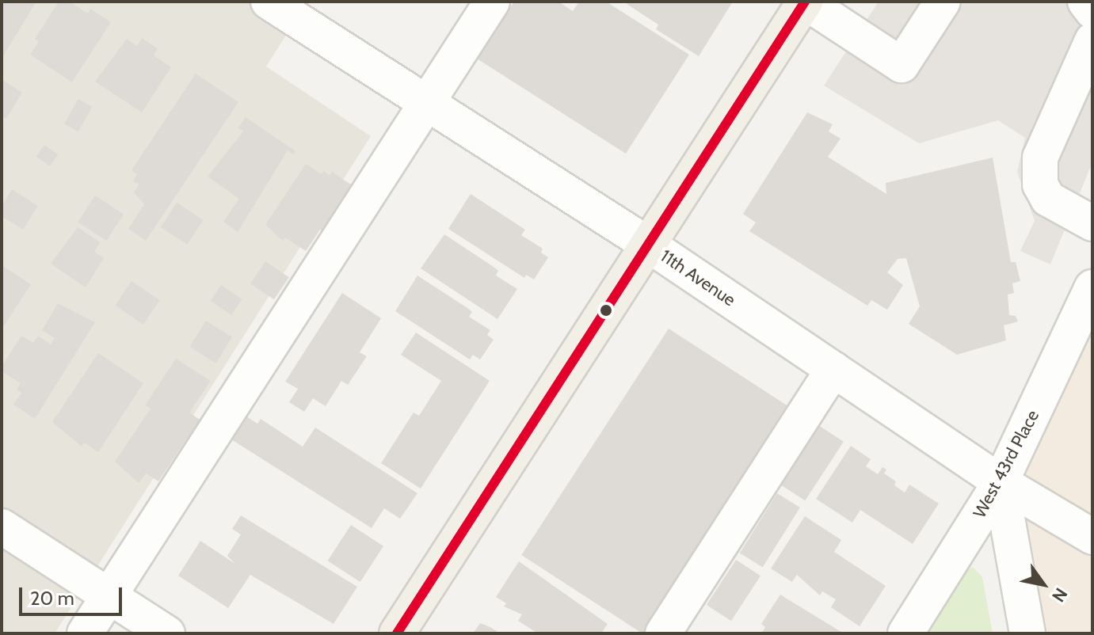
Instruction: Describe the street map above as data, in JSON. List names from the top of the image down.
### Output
{
  "streets": {
    "street": ["11th Avenue", "West 43rd Place"]
  },
  "crossings": [
    ["11th Avenue", "West 43rd Place"]
  ],
  "scale_bar": "20 m",
  "north": "bottom right"
}
